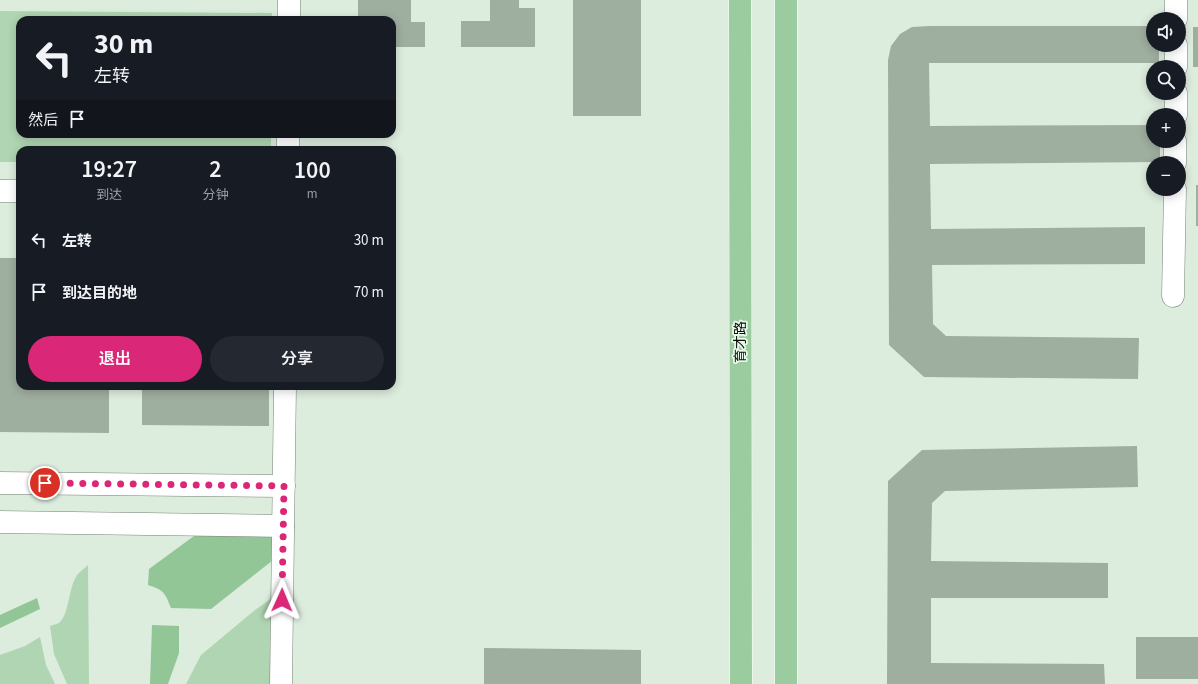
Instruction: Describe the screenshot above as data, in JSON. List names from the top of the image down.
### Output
{
  "streets": {
    "main road": ["育才路"]
  },
  "page": {
    "map_buttons": ["+", "−"],
    "turn": ["30 m", "左转"],
    "then": "然后",
    "eta": [
      "19:27",
      "到达",
      "2",
      "分钟",
      "100",
      "m"
    ],
    "list": [
      {
        "name": "左转",
        "value": "30 m"
      },
      {
        "name": "到达目的地",
        "value": "70 m"
      }
    ],
    "buttons": ["退出", "分享"]
  }
}
